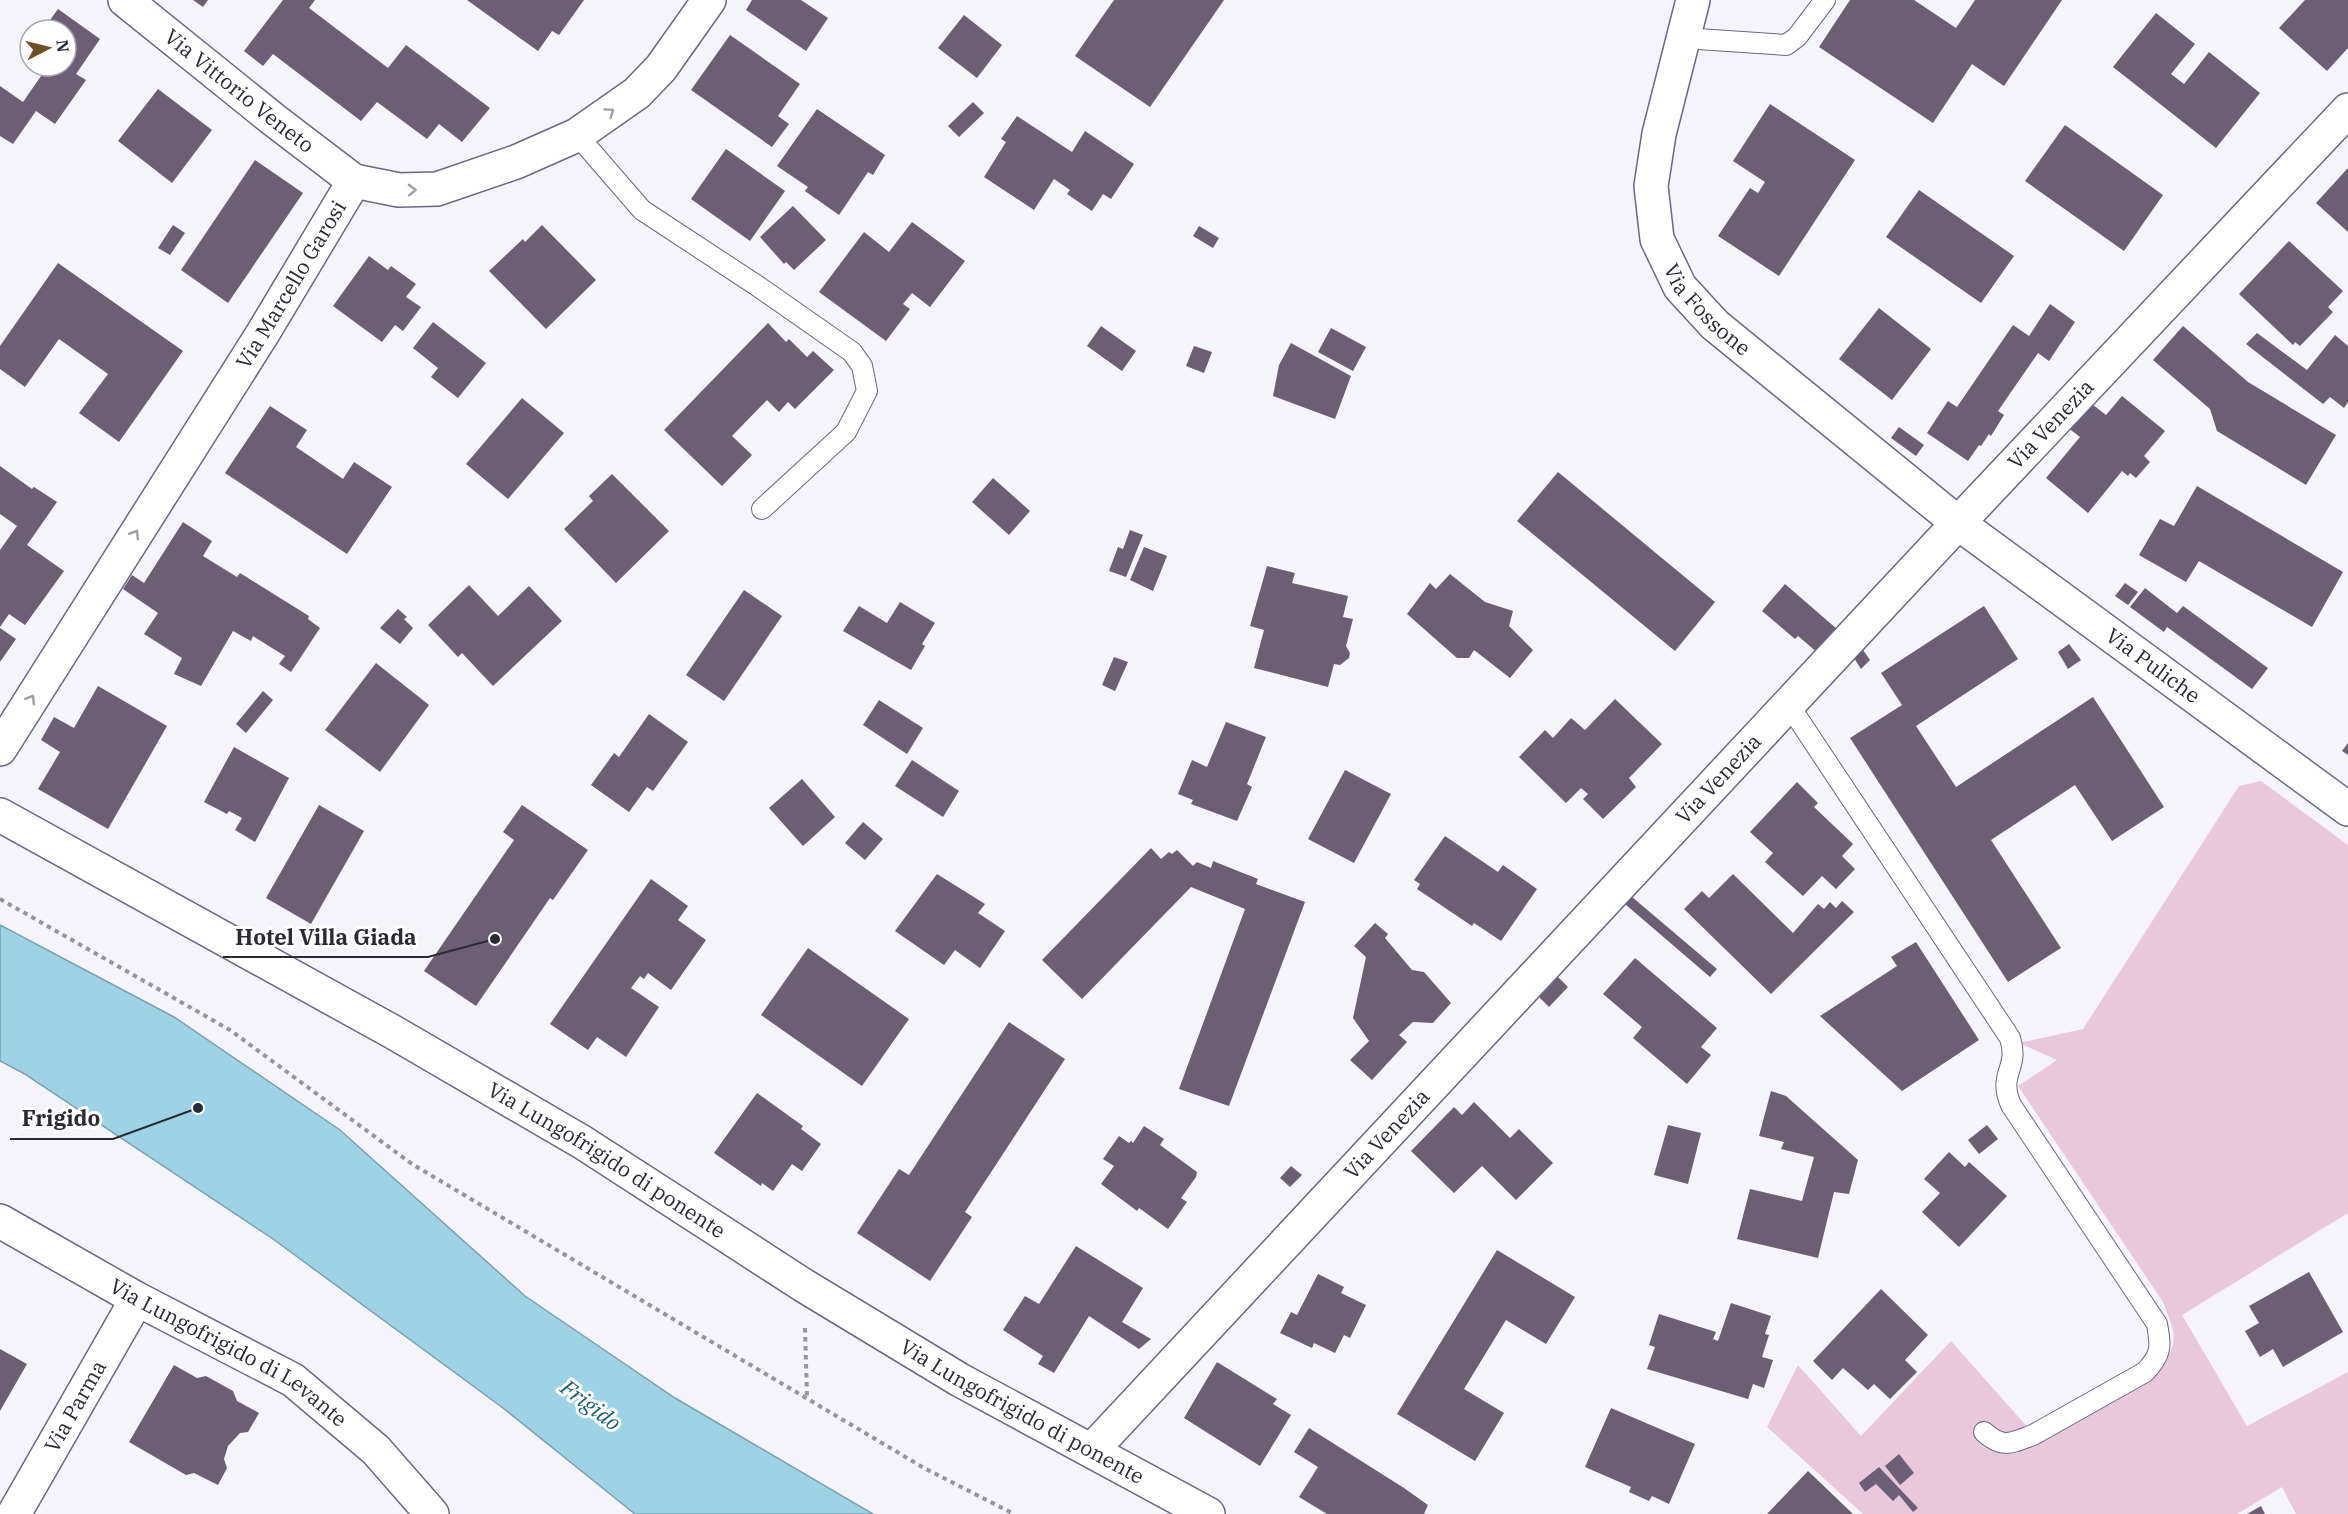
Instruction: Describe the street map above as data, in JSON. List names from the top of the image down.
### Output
{
  "streets": {
    "street": [
      "Via Vittorio Veneto",
      "Via Marcello Garosi",
      "Via Fossone",
      "Via Venezia",
      "Via Puliche",
      "Via Lungofrigido di ponente",
      "Via Lungofrigido di Levante",
      "Via Parma"
    ]
  },
  "crossings": [
    ["Via Vittorio Veneto", "Via Marcello Garosi"],
    ["Via Fossone", "Via Venezia"],
    ["Via Fossone", "Via Puliche"],
    ["Via Venezia", "Via Puliche"],
    ["Via Venezia", "Via Lungofrigido di ponente"],
    ["Via Lungofrigido di Levante", "Via Parma"]
  ],
  "one_way": ["Via Marcello Garosi"],
  "water": ["Frigido"],
  "places": ["Hotel Villa Giada", "Frigido"],
  "north": "right"
}
